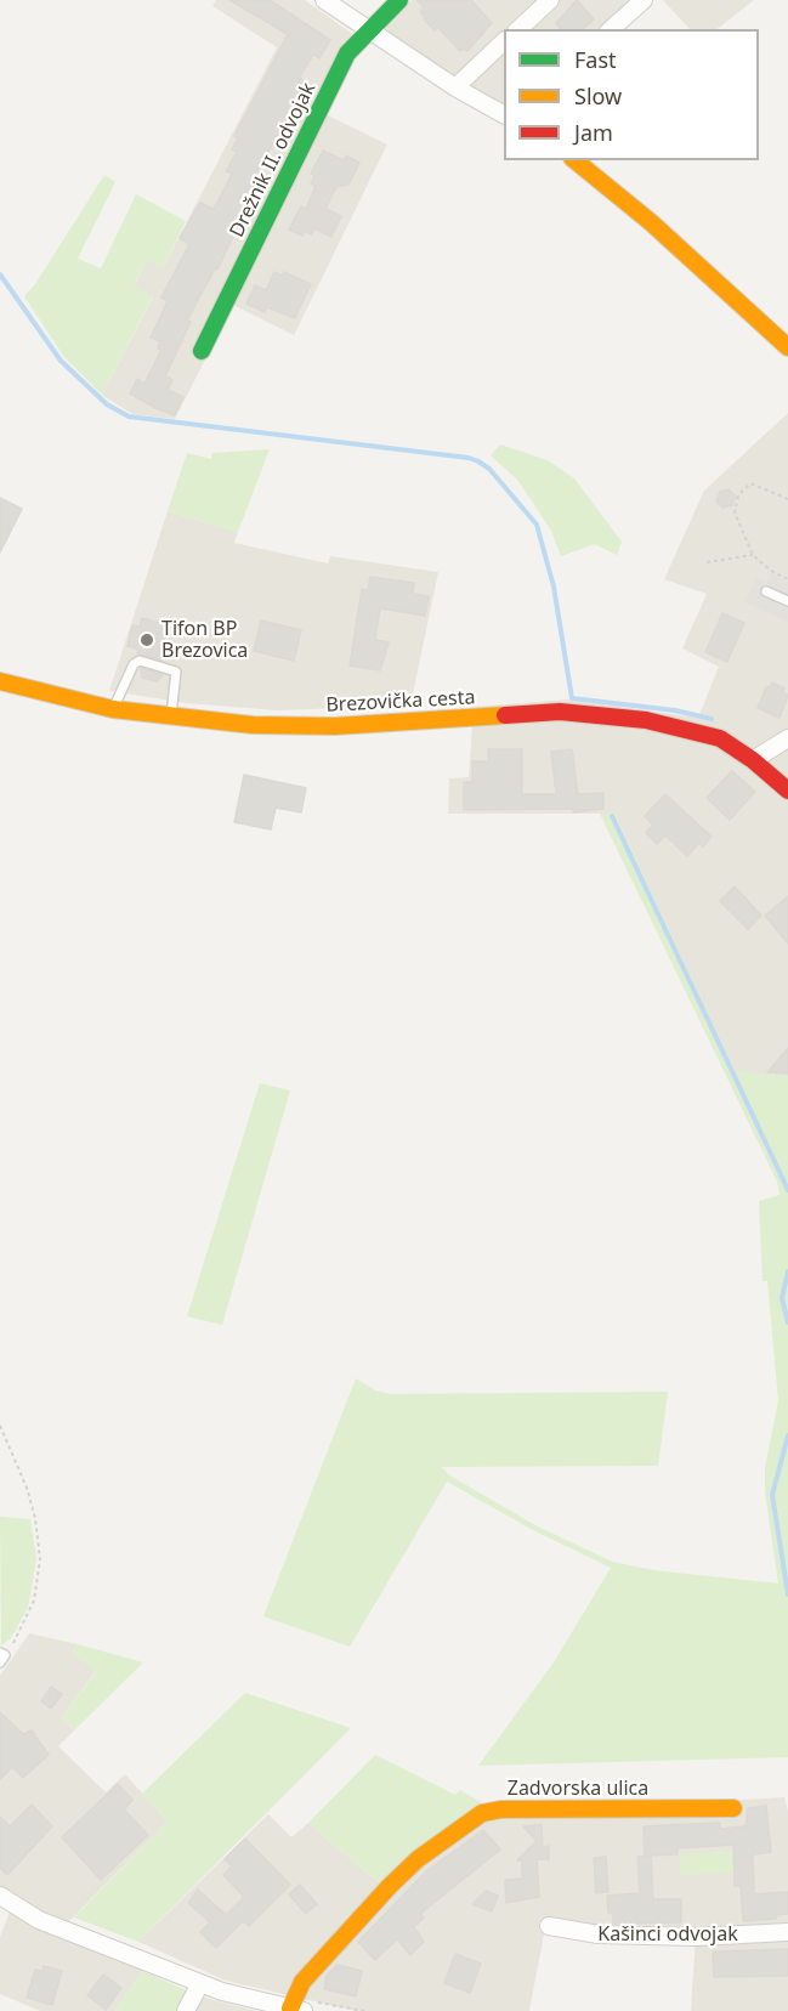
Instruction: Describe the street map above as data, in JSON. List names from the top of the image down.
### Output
{
  "streets": {
    "street": [
      "Drežnik II. odvojak",
      "Brezovička cesta",
      "Zadvorska ulica",
      "Kašinci odvojak"
    ]
  },
  "places": ["Tifon BP Brezovica"],
  "legend": ["Fast", "Slow", "Jam"]
}
